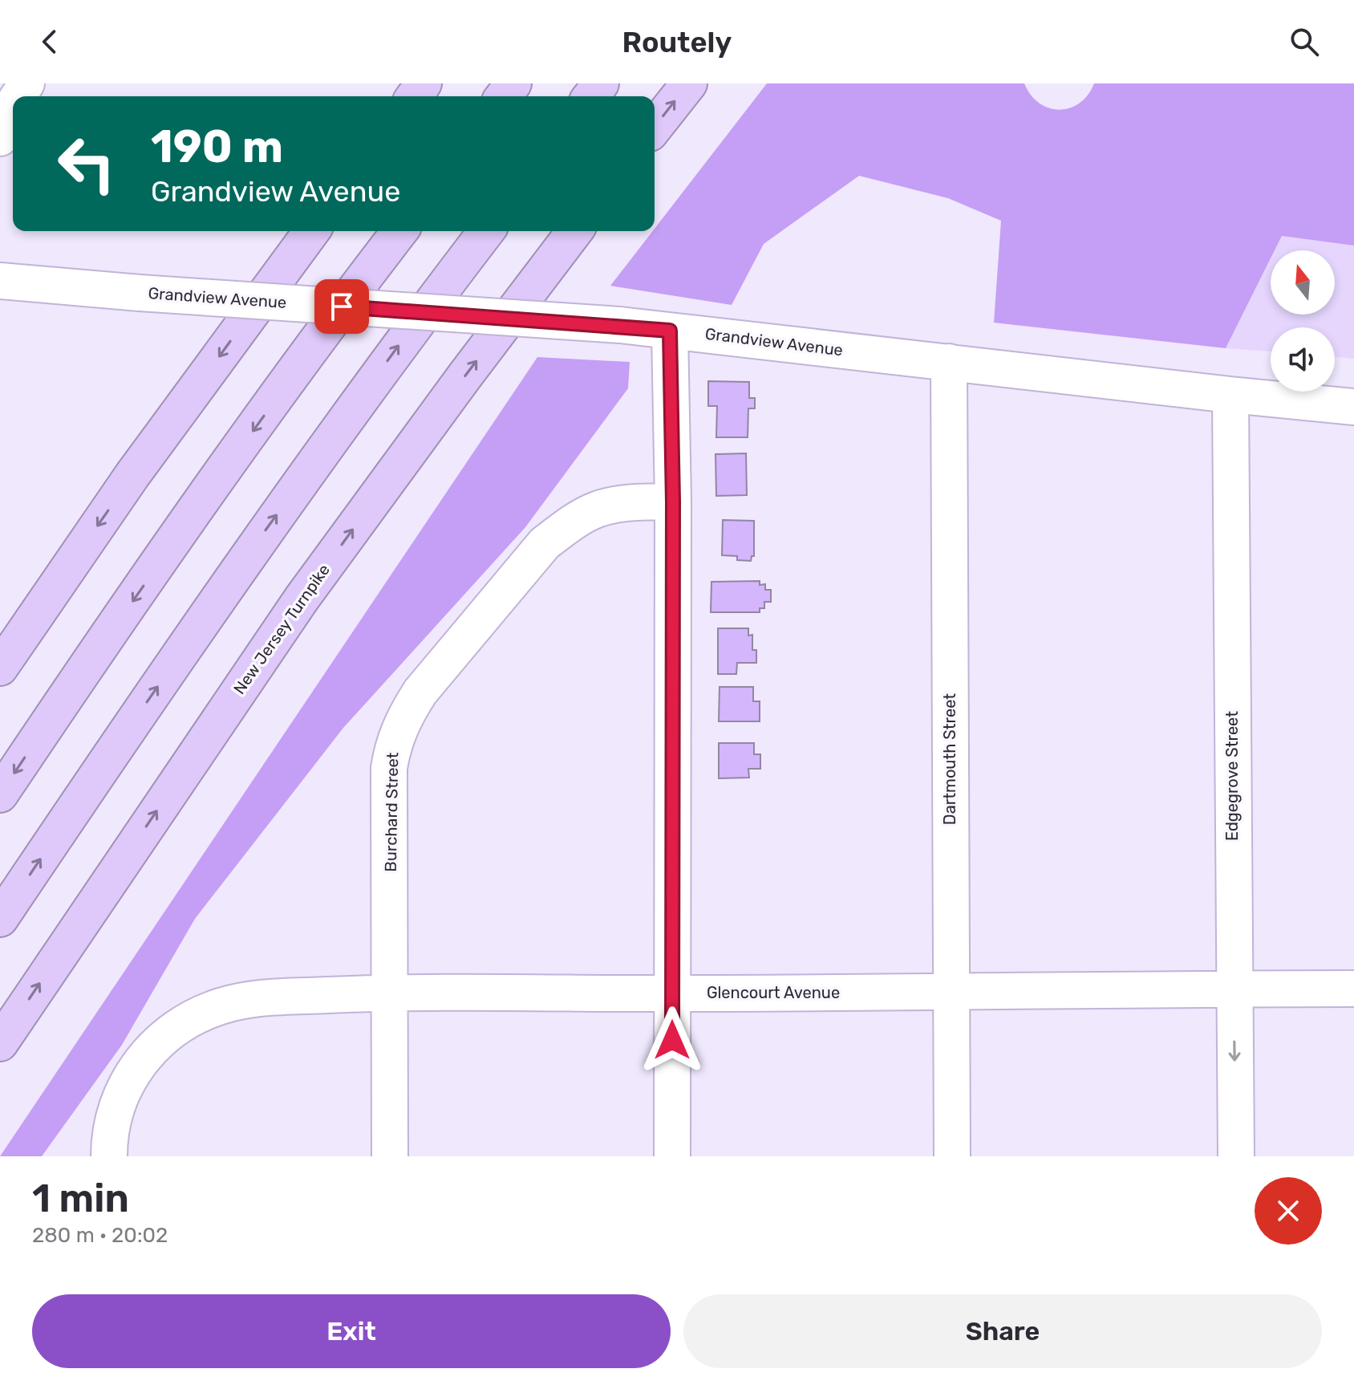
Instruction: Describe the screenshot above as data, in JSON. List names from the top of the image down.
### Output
{
  "streets": {
    "highway": ["New Jersey Turnpike"],
    "street": [
      "Grandview Avenue",
      "Dartmouth Street",
      "Edgegrove Street",
      "Burchard Street",
      "Glencourt Avenue"
    ]
  },
  "crossings": [
    ["Grandview Avenue", "Dartmouth Street"],
    ["Grandview Avenue", "Edgegrove Street"],
    ["Dartmouth Street", "Glencourt Avenue"],
    ["Edgegrove Street", "Glencourt Avenue"],
    ["Burchard Street", "Glencourt Avenue"]
  ],
  "north": "top",
  "page": {
    "header": "Routely",
    "turn": ["190 m", "Grandview Avenue"],
    "heading": ["1 min", "280 m · 20:02"],
    "buttons": ["Exit", "Share"]
  }
}
